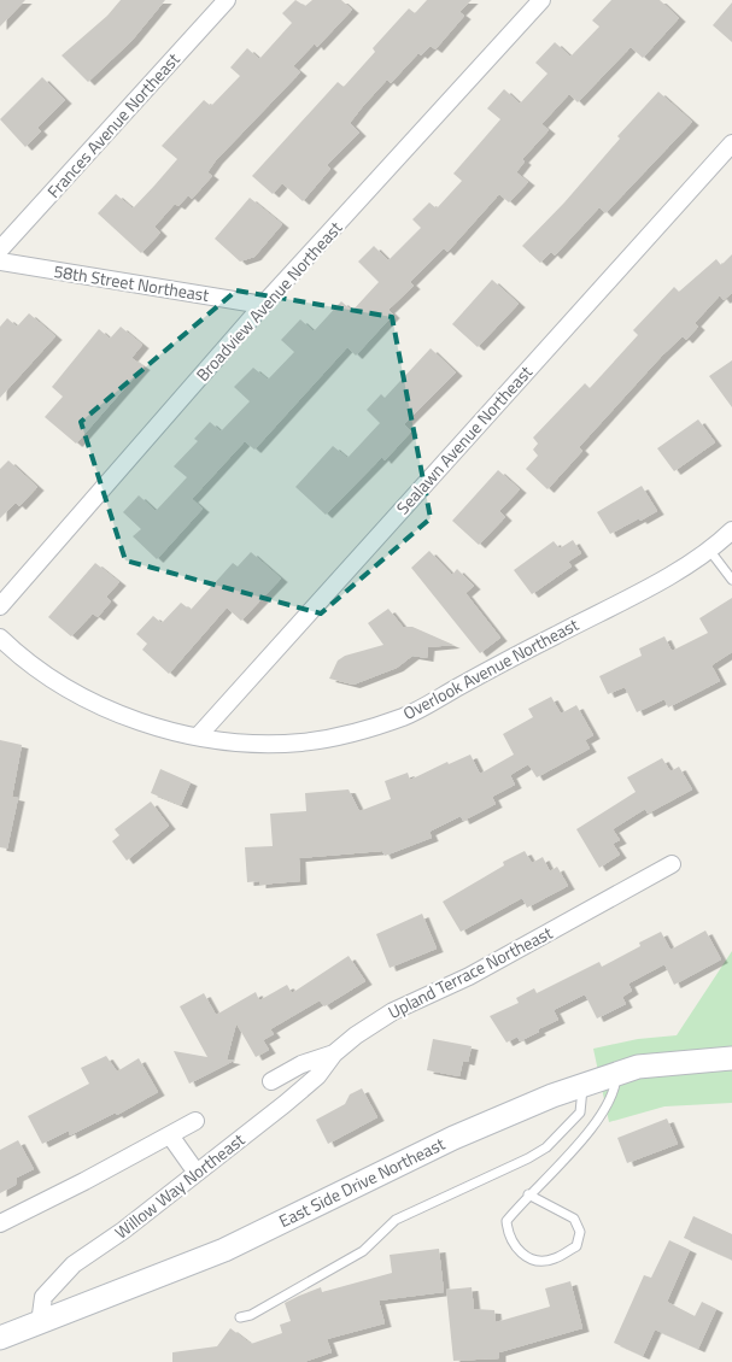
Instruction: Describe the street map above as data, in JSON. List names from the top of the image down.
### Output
{
  "streets": {
    "main road": ["East Side Drive Northeast"],
    "street": [
      "Frances Avenue Northeast",
      "58th Street Northeast",
      "Broadview Avenue Northeast",
      "Sealawn Avenue Northeast",
      "Overlook Avenue Northeast",
      "Upland Terrace Northeast",
      "Willow Way Northeast"
    ]
  },
  "crossings": [
    ["58th Street Northeast", "Broadview Avenue Northeast"],
    ["Sealawn Avenue Northeast", "Overlook Avenue Northeast"],
    ["Upland Terrace Northeast", "Willow Way Northeast"],
    ["East Side Drive Northeast", "Willow Way Northeast"]
  ]
}
